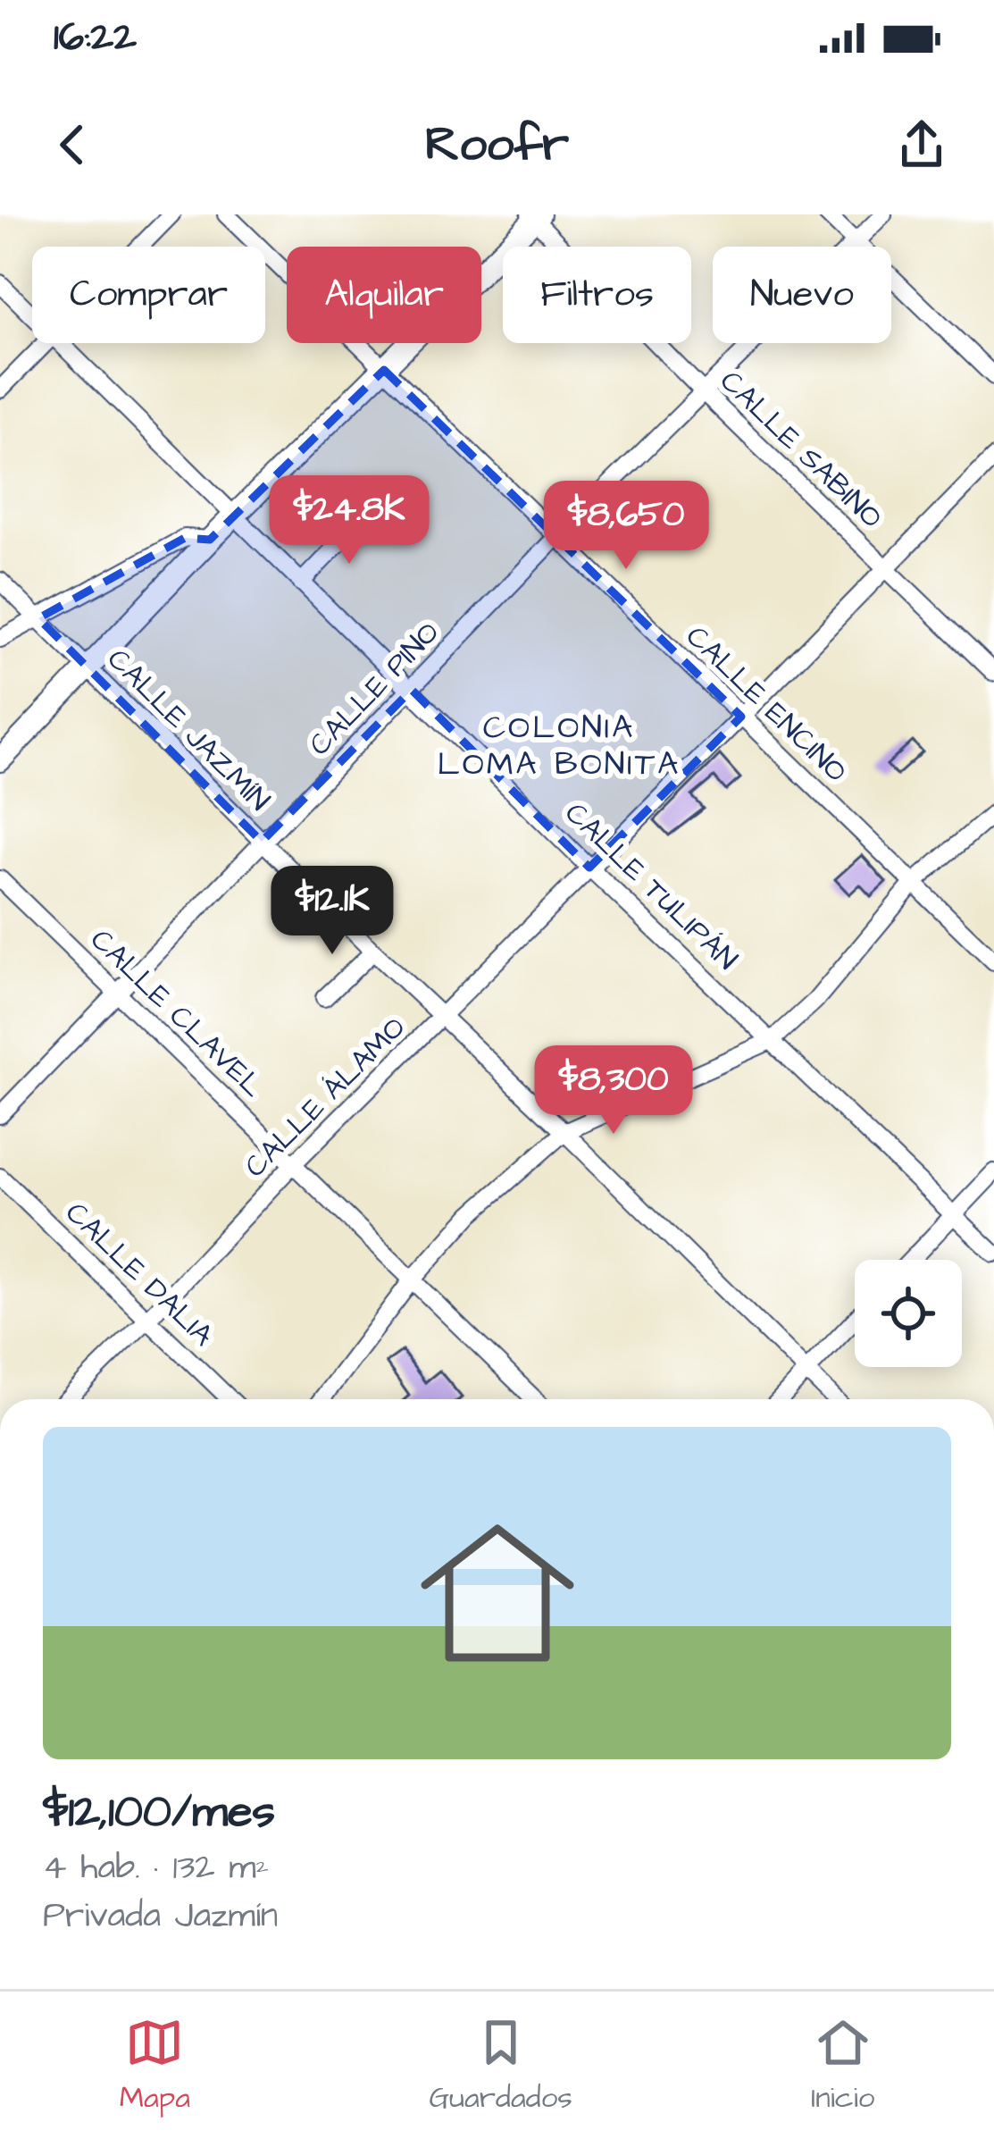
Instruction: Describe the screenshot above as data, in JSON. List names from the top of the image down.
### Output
{
  "streets": {
    "street": [
      "CALLE SABINO",
      "CALLE PINO",
      "CALLE ENCINO",
      "CALLE JAZMÍN",
      "CALLE TULIPÁN",
      "CALLE CLAVEL",
      "CALLE ÁLAMO",
      "CALLE DALIA"
    ]
  },
  "crossings": [
    ["CALLE SABINO", "CALLE PINO"],
    ["CALLE SABINO", "CALLE ÁLAMO"],
    ["CALLE PINO", "CALLE ENCINO"],
    ["CALLE PINO", "CALLE JAZMÍN"],
    ["CALLE PINO", "CALLE TULIPÁN"],
    ["CALLE PINO", "CALLE CLAVEL"],
    ["CALLE ENCINO", "CALLE ÁLAMO"],
    ["CALLE JAZMÍN", "CALLE ÁLAMO"],
    ["CALLE TULIPÁN", "CALLE ÁLAMO"],
    ["CALLE CLAVEL", "CALLE ÁLAMO"],
    ["CALLE ÁLAMO", "CALLE DALIA"]
  ],
  "districts": ["COLONIA LOMA BONITA"],
  "page": {
    "status": "16:22",
    "header": "Roofr",
    "chip": [
      "Comprar",
      "Alquilar",
      "Filtros",
      "Nuevo"
    ],
    "price": [
      "$24.8K",
      "$8,650",
      "$12.1K",
      "$8,300"
    ],
    "list": [
      {
        "name": "$12,100/mes",
        "note": "4 hab. · 132 m² · Privada Jazmín"
      }
    ],
    "tabs": ["Mapa", "Guardados", "Inicio"]
  }
}
